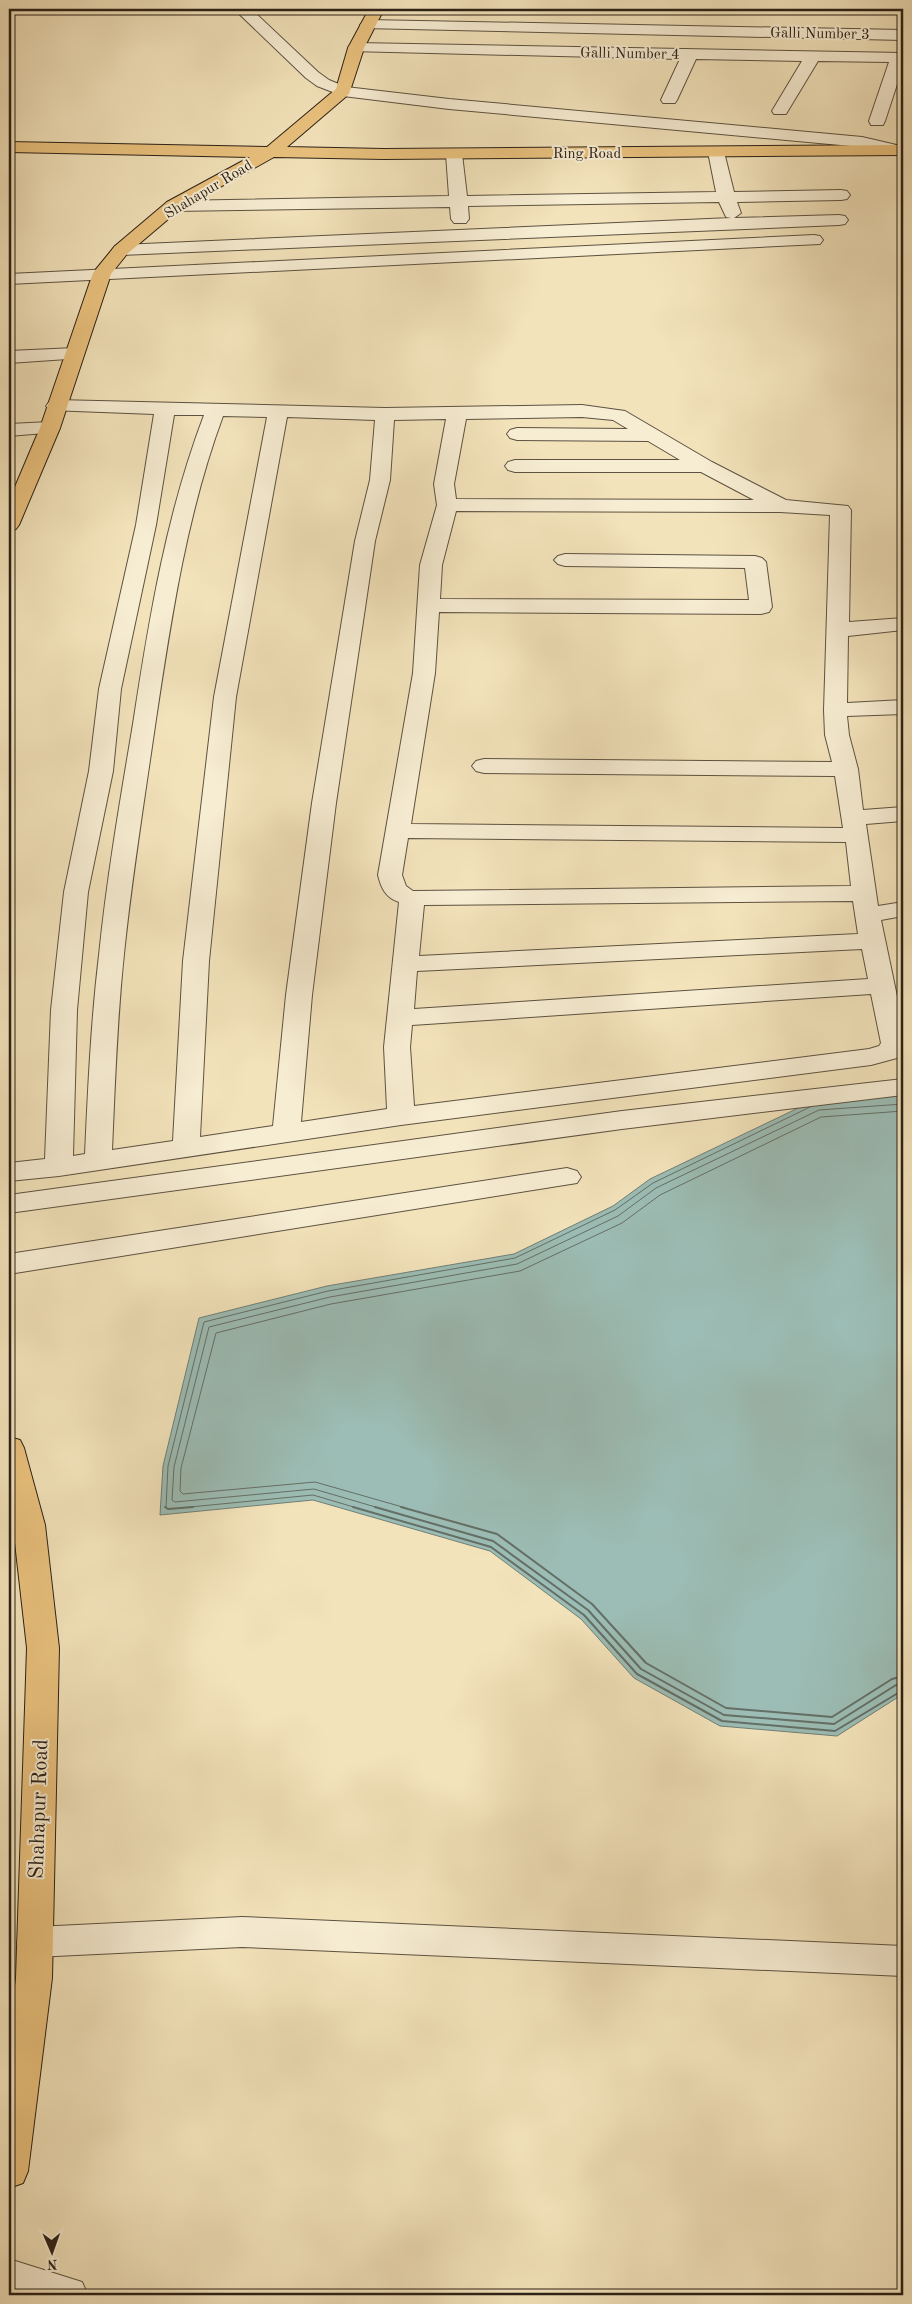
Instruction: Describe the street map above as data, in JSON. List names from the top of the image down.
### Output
{
  "streets": {
    "main road": ["Ring Road", "Shahapur Road"],
    "street": ["Galli Number 3", "Galli Number 4"]
  },
  "crossings": [
    ["Ring Road", "Shahapur Road"]
  ],
  "north": "bottom"
}
